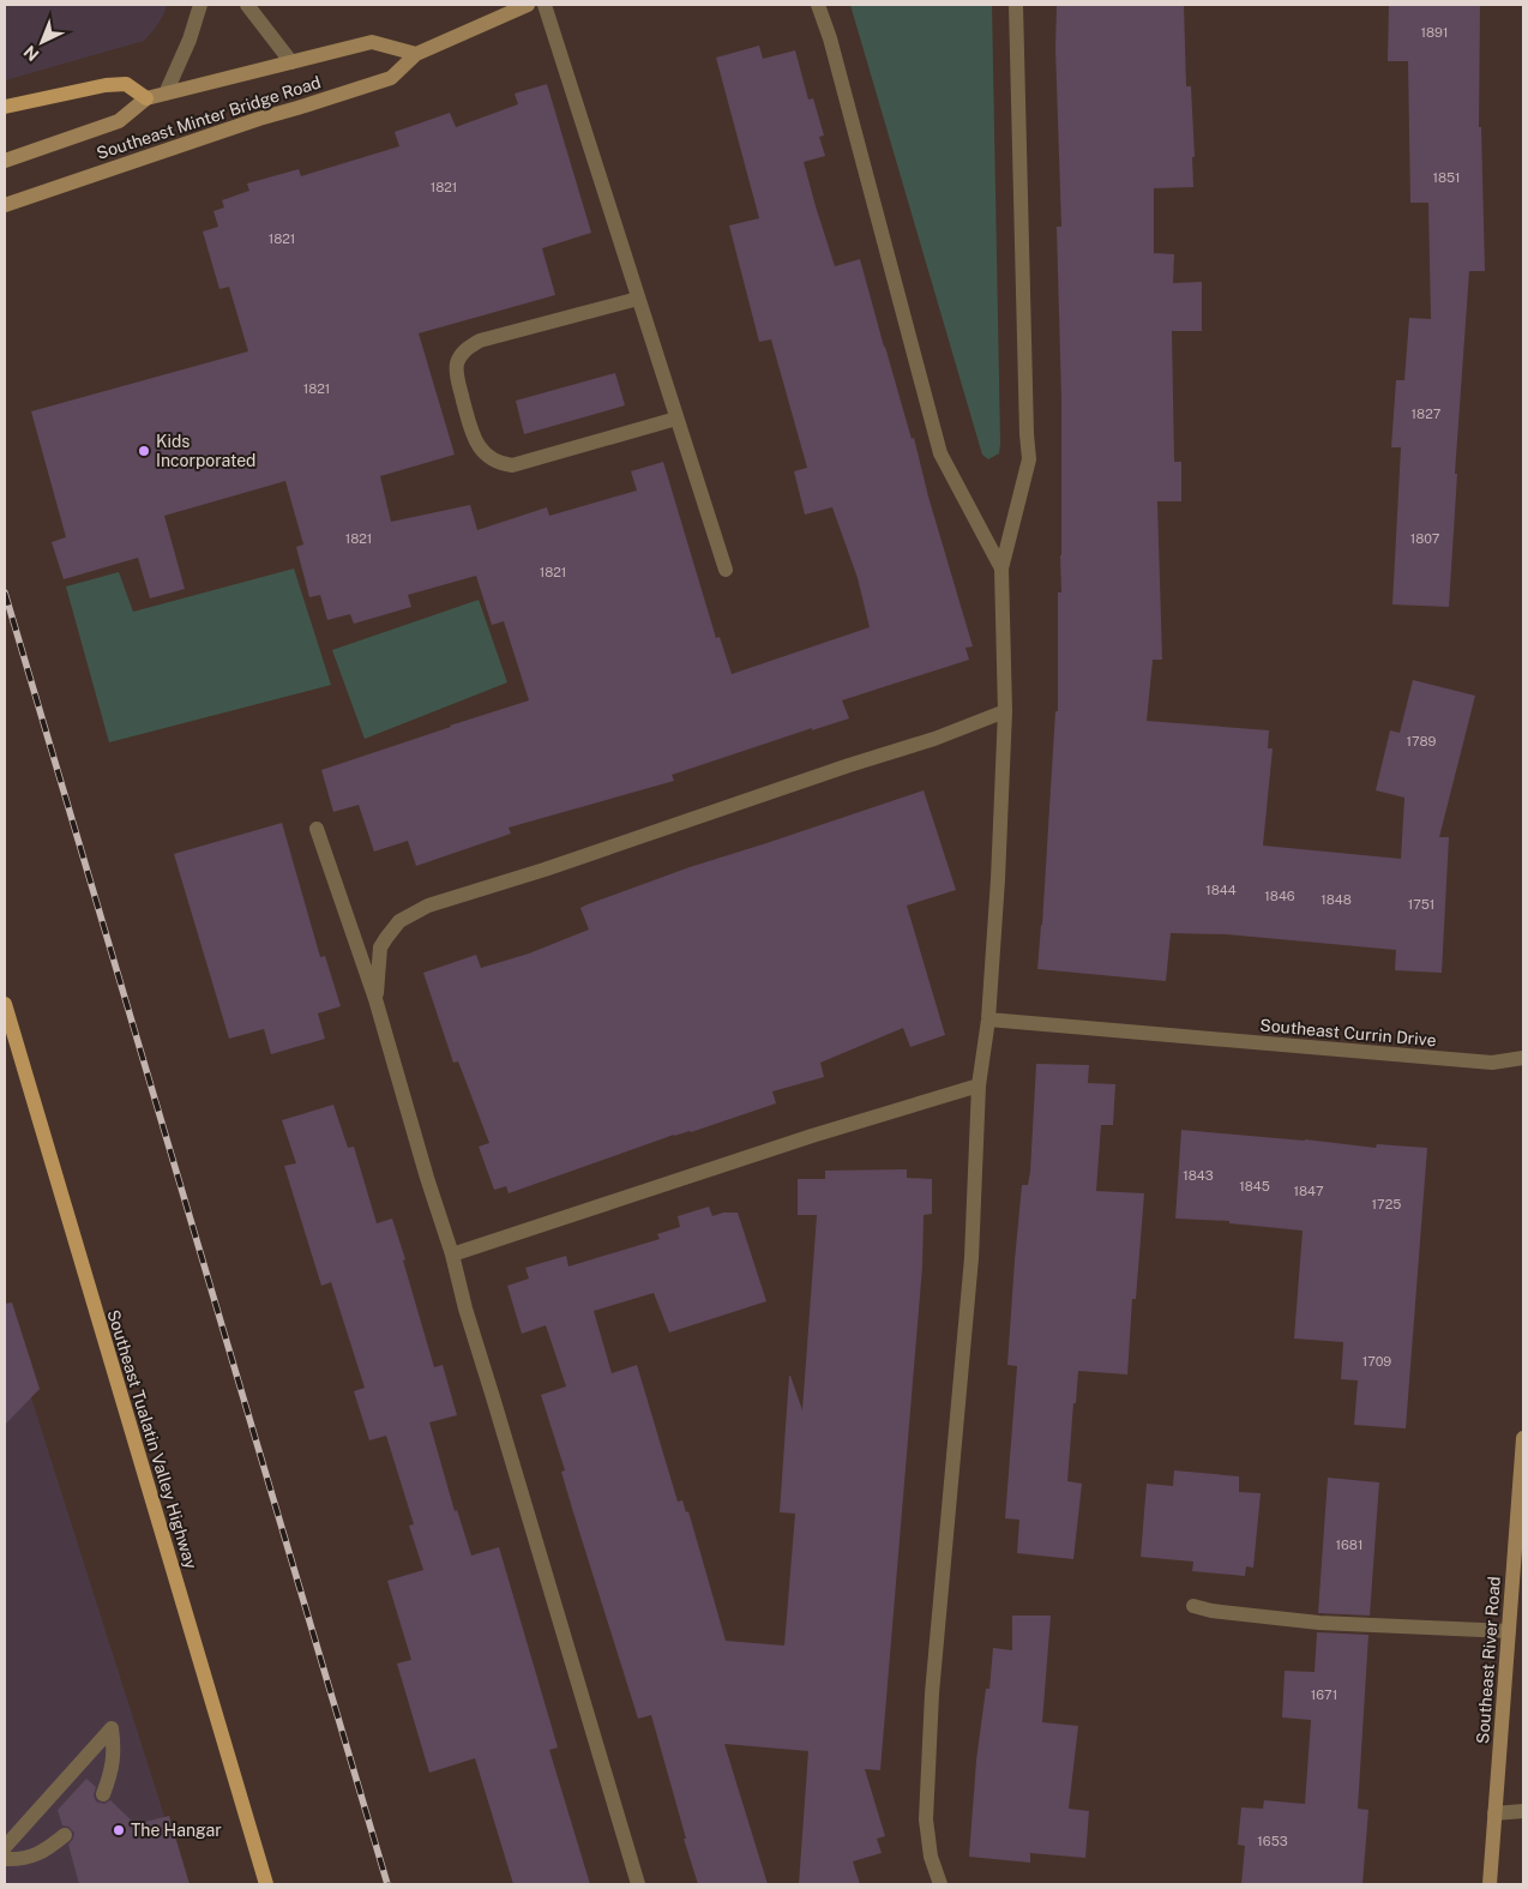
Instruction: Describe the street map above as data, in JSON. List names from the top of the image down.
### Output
{
  "streets": {
    "main road": ["Southeast Minter Bridge Road", "Southeast Tualatin Valley Highway", "Southeast River Road"],
    "street": ["Southeast Currin Drive"]
  },
  "places": ["Kids Incorporated", "The Hangar"],
  "house_numbers": [
    "1891",
    "1851",
    "1821",
    "1821",
    "1821",
    "1827",
    "1821",
    "1807",
    "1821",
    "1789",
    "1844",
    "1846",
    "1848",
    "1751",
    "1843",
    "1845",
    "1847",
    "1725",
    "1709",
    "1681",
    "1671",
    "1653"
  ],
  "north": "bottom left"
}
